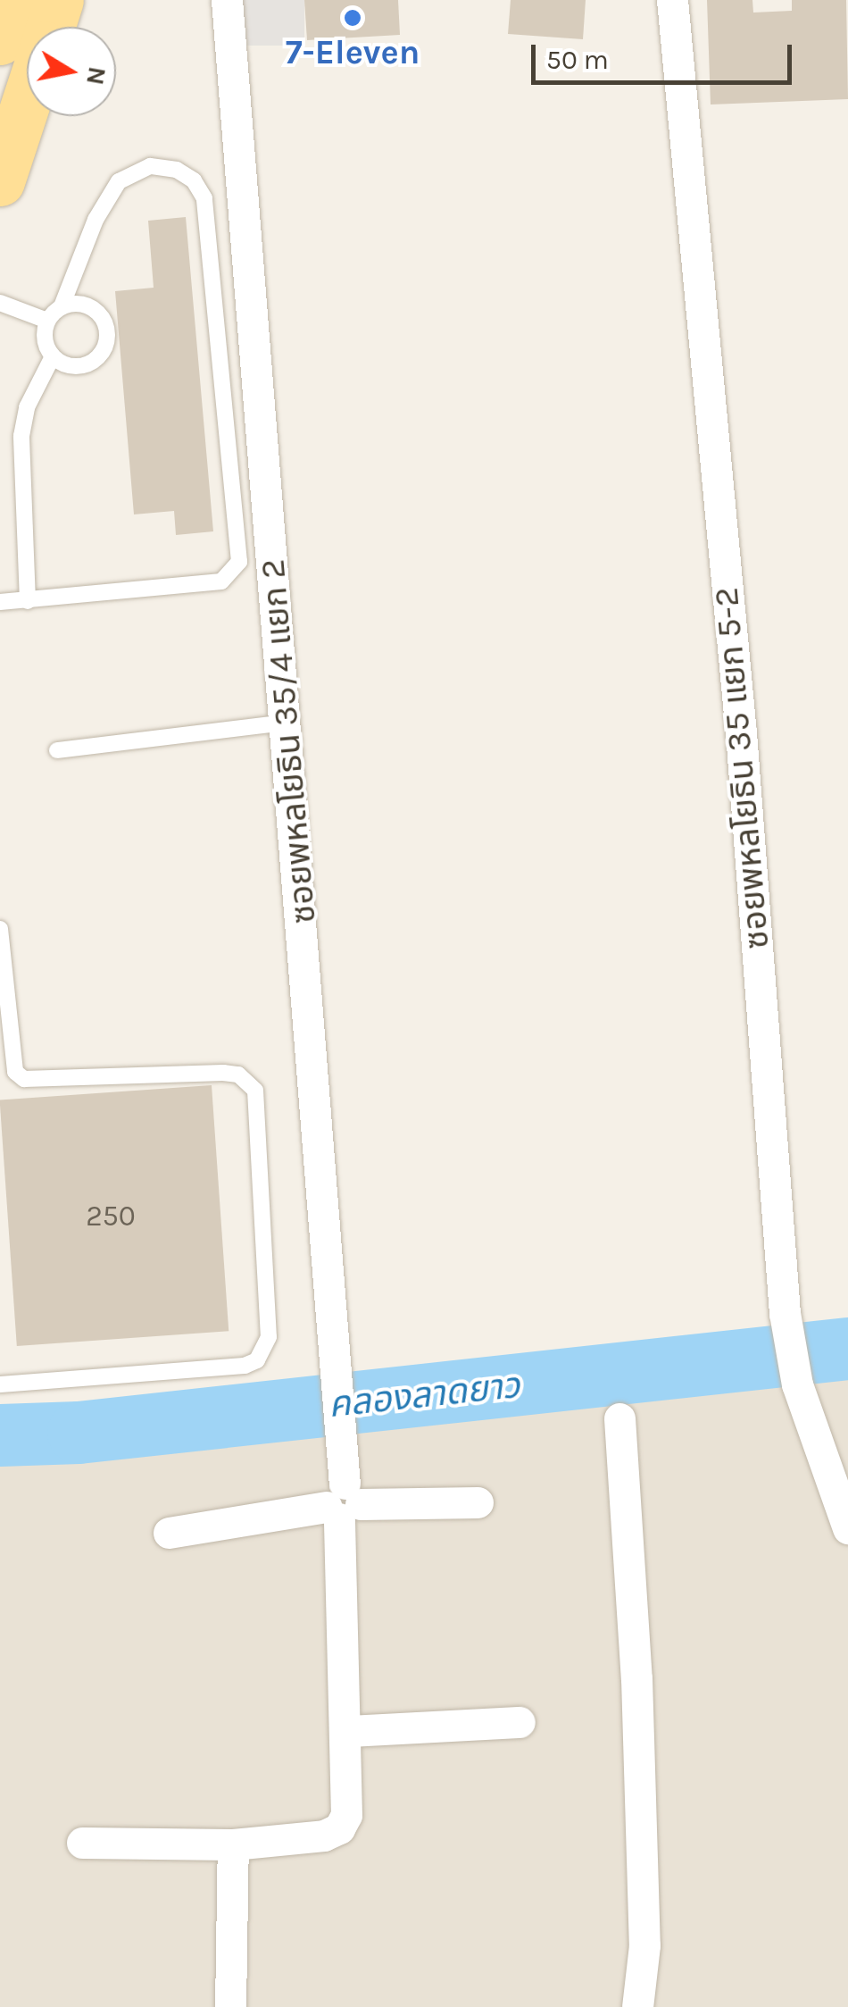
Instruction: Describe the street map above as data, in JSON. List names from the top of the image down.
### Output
{
  "streets": {
    "street": ["ซอยพหลโยธิน 35/4 แยก 2", "ซอยพหลโยธิน 35 แยก 5-2"]
  },
  "water": ["คลองลาดยาว"],
  "places": ["7-Eleven"],
  "house_numbers": ["250"],
  "scale_bar": "50 m",
  "north": "right"
}
